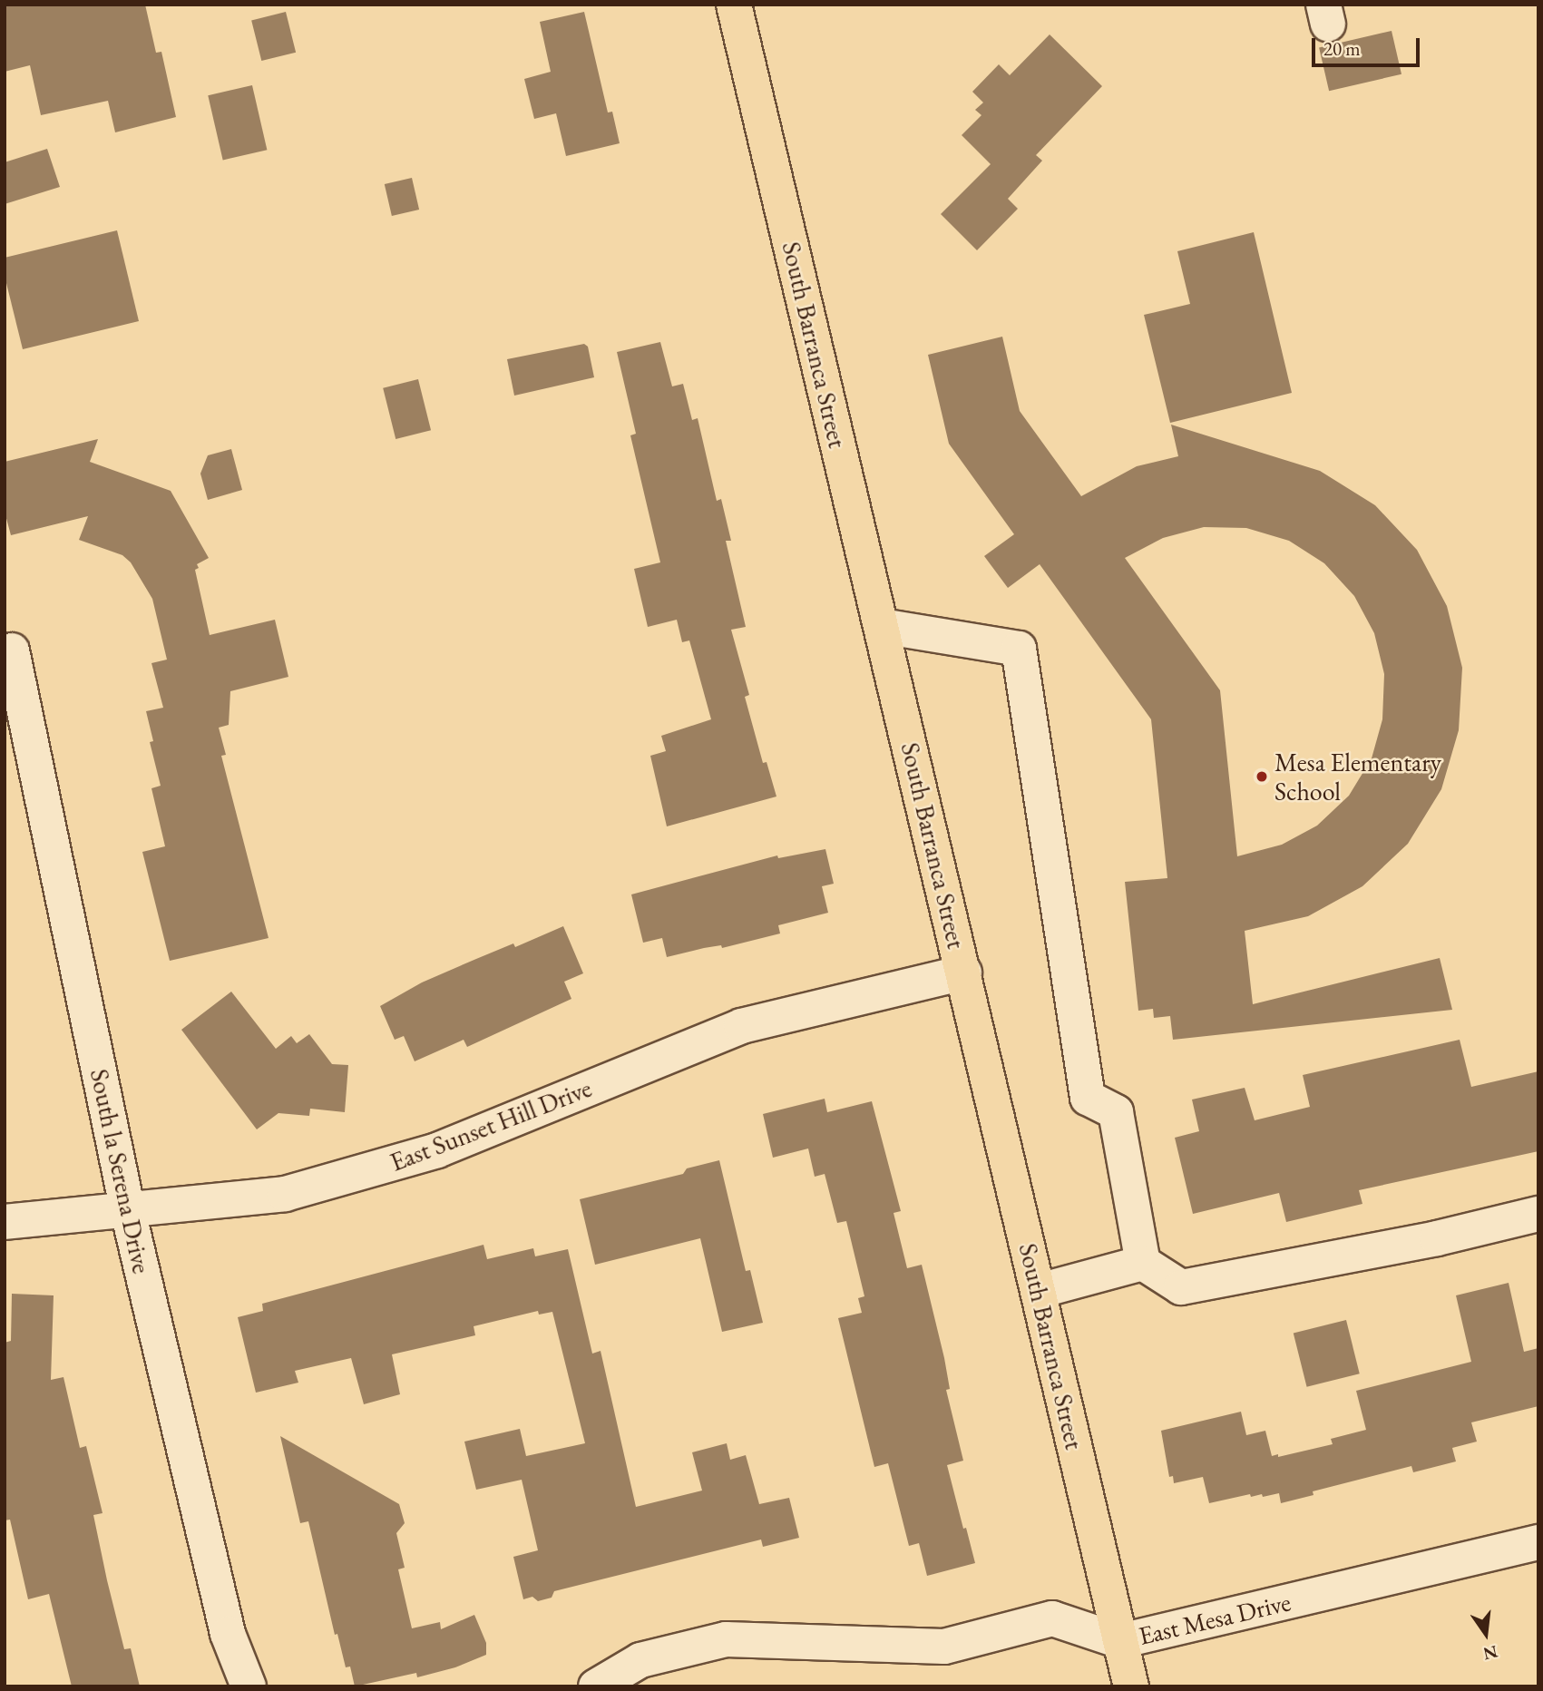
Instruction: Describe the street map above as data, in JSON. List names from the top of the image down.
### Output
{
  "streets": {
    "main road": ["South Barranca Street"],
    "street": ["East Sunset Hill Drive", "South la Serena Drive", "East Mesa Drive"]
  },
  "crossings": [
    ["South Barranca Street", "East Sunset Hill Drive"],
    ["South Barranca Street", "East Mesa Drive"],
    ["East Sunset Hill Drive", "South la Serena Drive"]
  ],
  "places": ["Mesa Elementary School"],
  "scale_bar": "20 m",
  "north": "bottom"
}
